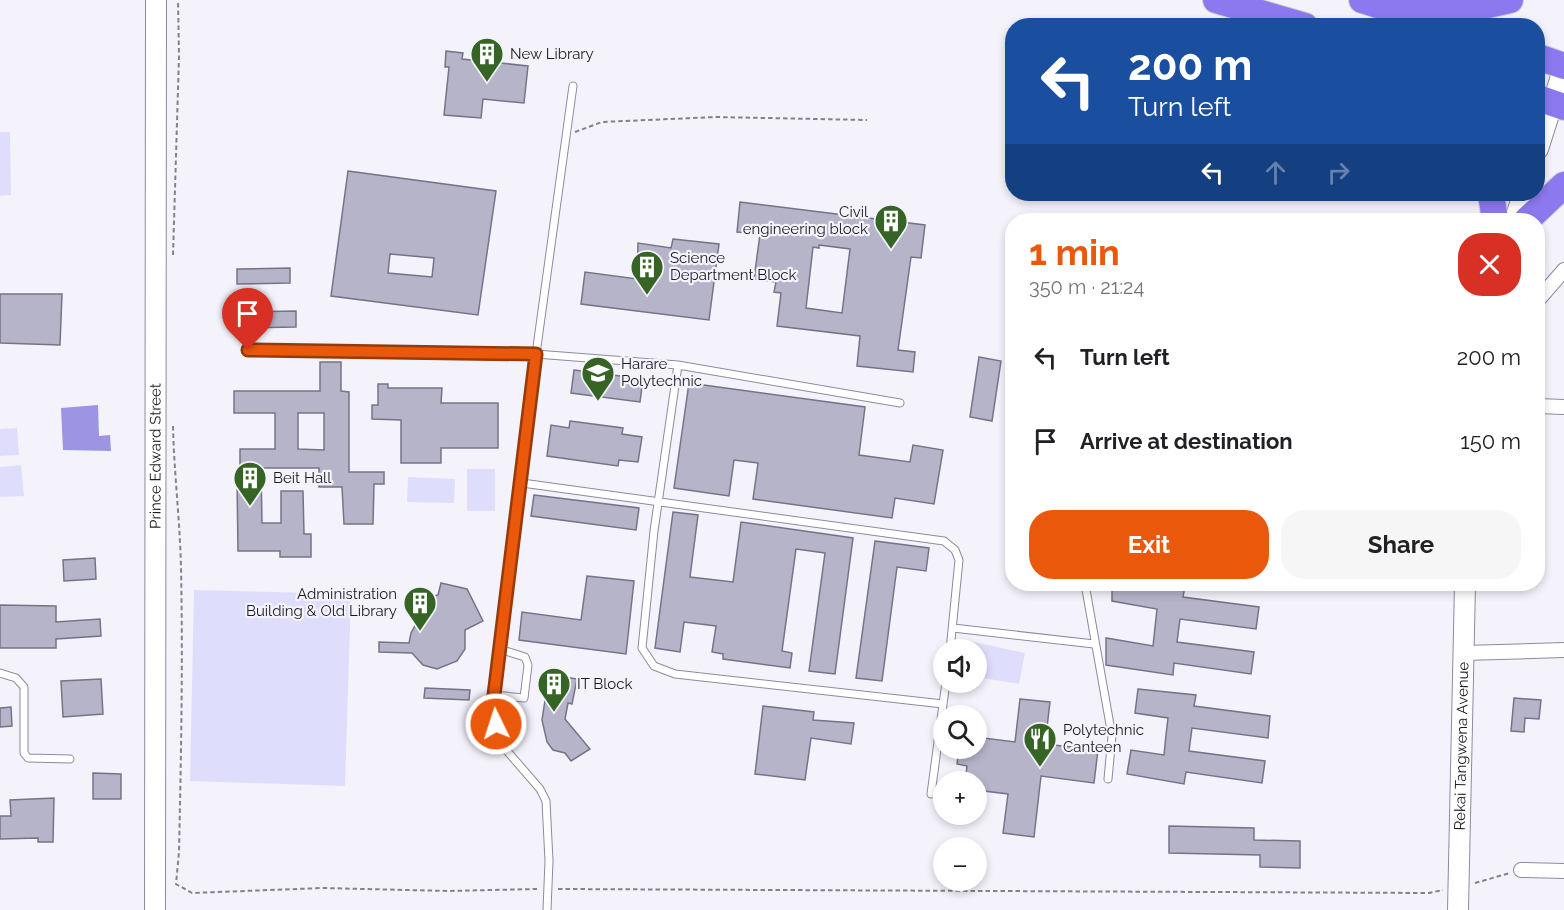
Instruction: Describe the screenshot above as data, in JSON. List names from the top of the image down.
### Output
{
  "streets": {
    "main road": ["Prince Edward Street", "Rekai Tangwena Avenue"]
  },
  "places": {
    "building": [
      "New Library",
      "Civil engineering block",
      "Science Department Block",
      "Beit Hall",
      "Administration Building & Old Library",
      "IT Block"
    ],
    "school or university": ["Harare Polytechnic"],
    "restaurant": ["Polytechnic Canteen"]
  },
  "page": {
    "turn": ["200 m", "Turn left"],
    "heading": ["1 min", "350 m · 21:24"],
    "list": [
      {
        "name": "Turn left",
        "value": "200 m"
      },
      {
        "name": "Arrive at destination",
        "value": "150 m"
      }
    ],
    "buttons": ["Exit", "Share"],
    "map_buttons": ["+", "−"]
  }
}
